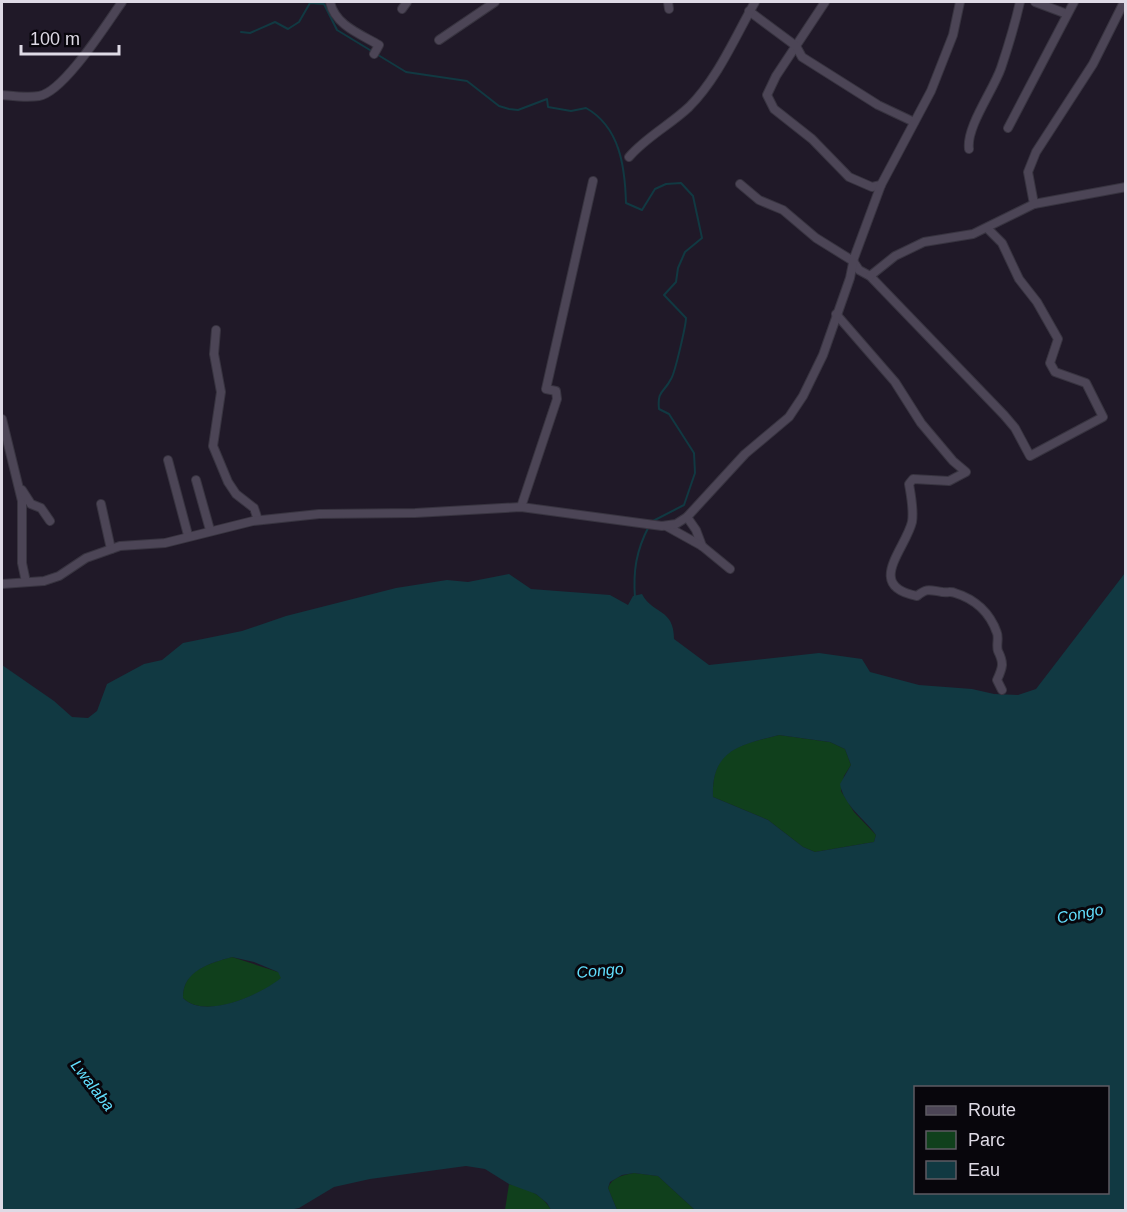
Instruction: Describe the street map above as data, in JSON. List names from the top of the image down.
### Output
{
  "water": ["Congo", "Lwalaba"],
  "legend": ["Route", "Parc", "Eau"],
  "scale_bar": "100 m"
}
